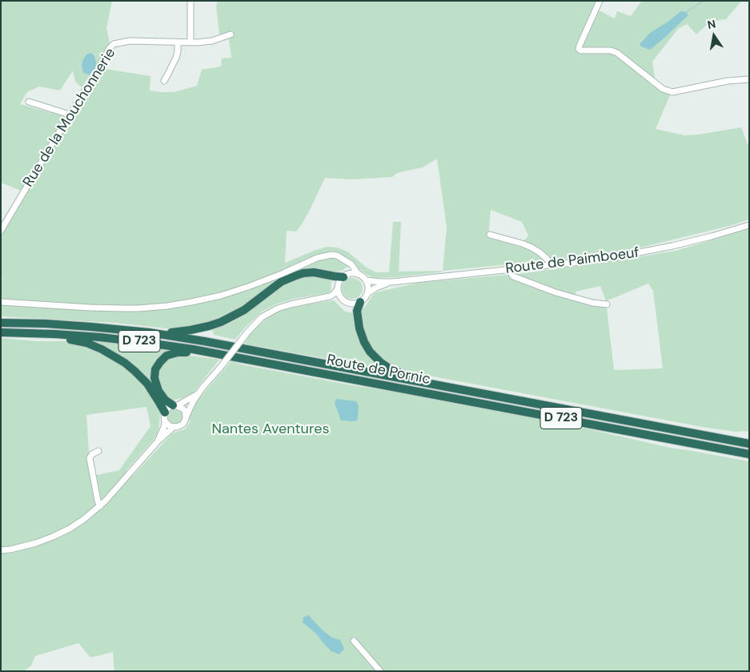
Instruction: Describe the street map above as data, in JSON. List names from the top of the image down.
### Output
{
  "streets": {
    "highway": ["D 723", "Route de Pornic"],
    "street": ["Rue de la Mouchonnerie", "Route de Paimboeuf"]
  },
  "parks": ["Nantes Aventures"],
  "north": "top"
}
